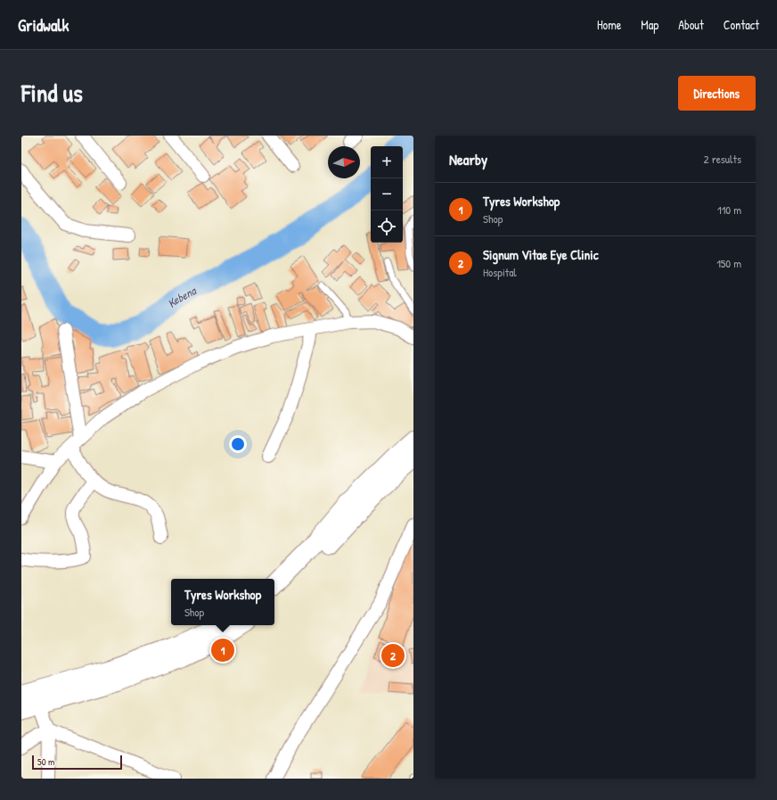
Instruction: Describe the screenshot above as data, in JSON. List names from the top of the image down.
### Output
{
  "water": ["Kebena"],
  "scale_bar": "50 m",
  "north": "right",
  "page": {
    "header": "Gridwalk",
    "nav": [
      "Home",
      "Map",
      "About",
      "Contact"
    ],
    "title": "Find us",
    "buttons": "Directions",
    "heading": ["Nearby", "2 results"],
    "map_buttons": ["+", "−"],
    "list": [
      {
        "mark": "1",
        "name": "Tyres Workshop",
        "note": "Shop",
        "value": "110 m"
      },
      {
        "mark": "2",
        "name": "Signum Vitae Eye Clinic",
        "note": "Hospital",
        "value": "150 m"
      }
    ],
    "popup": ["Tyres Workshop", "Shop"],
    "pins": ["1", "2"],
    "scale": "50 m"
  }
}
